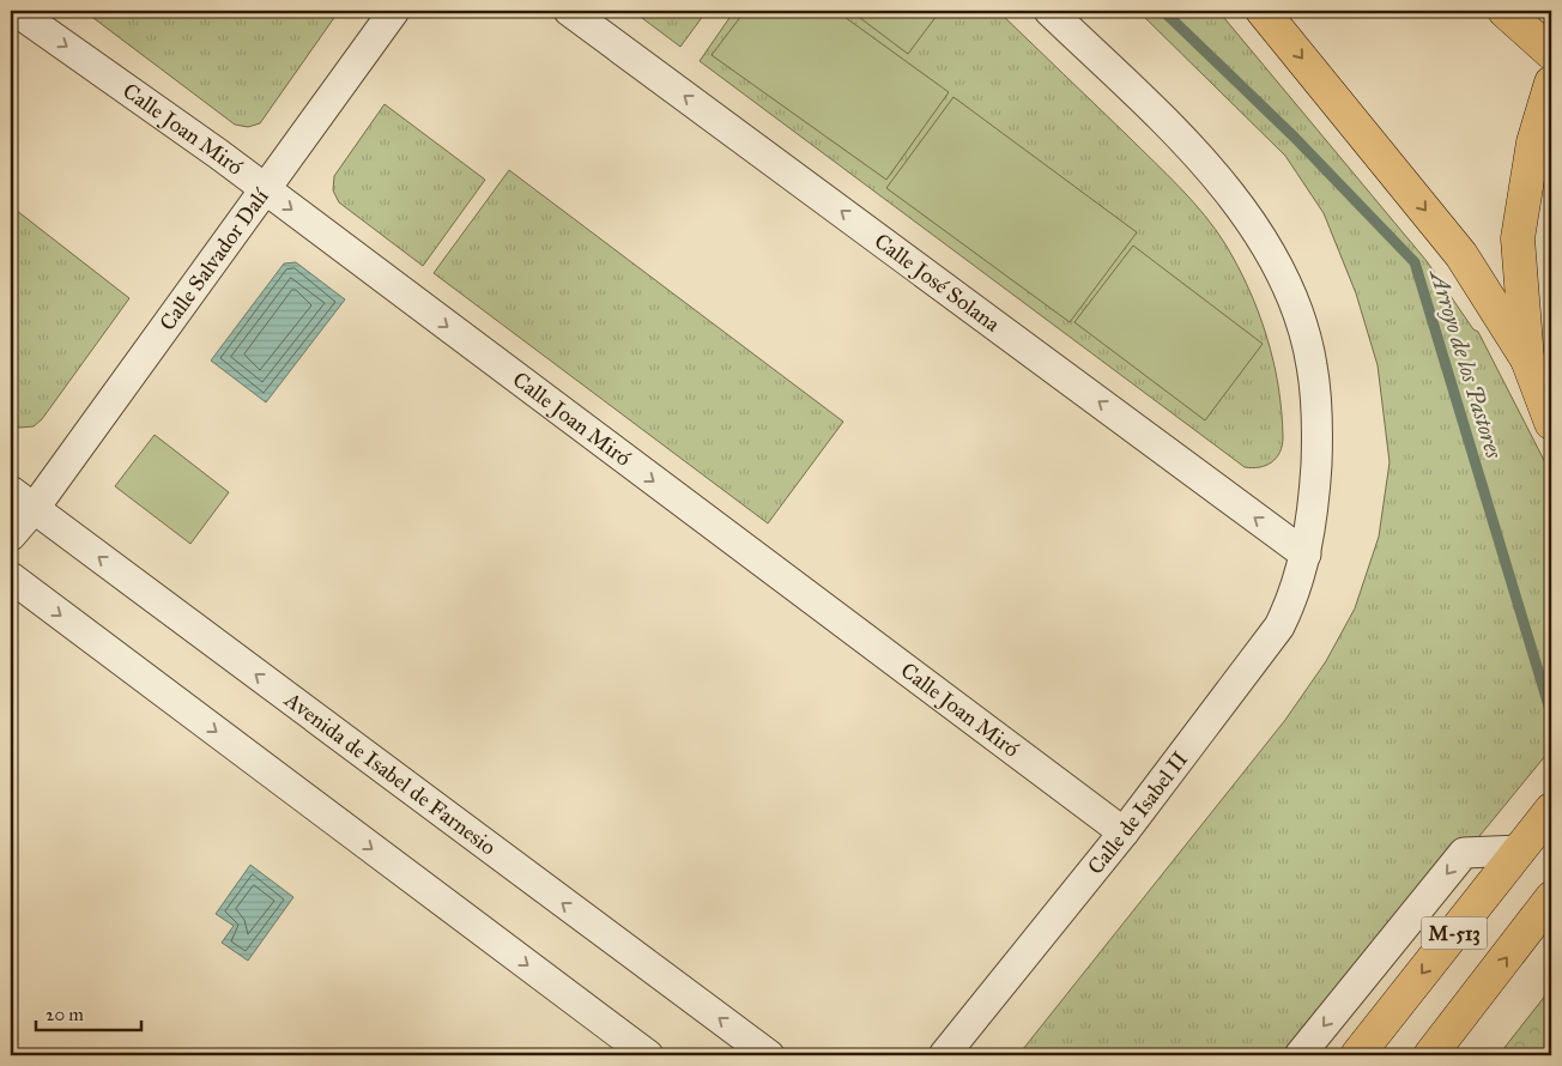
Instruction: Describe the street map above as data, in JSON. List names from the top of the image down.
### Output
{
  "streets": {
    "main road": ["M-513"],
    "street": [
      "Calle Joan Miró",
      "Calle Salvador Dalí",
      "Calle José Solana",
      "Avenida de Isabel de Farnesio",
      "Calle de Isabel II"
    ]
  },
  "crossings": [
    ["Calle Joan Miró", "Calle Salvador Dalí"],
    ["Calle Joan Miró", "Calle de Isabel II"],
    ["Calle Salvador Dalí", "Avenida de Isabel de Farnesio"],
    ["Calle José Solana", "Calle de Isabel II"]
  ],
  "one_way": ["Calle Joan Miró", "Calle José Solana"],
  "water": ["Arroyo de los Pastores"],
  "scale_bar": "20 m"
}
